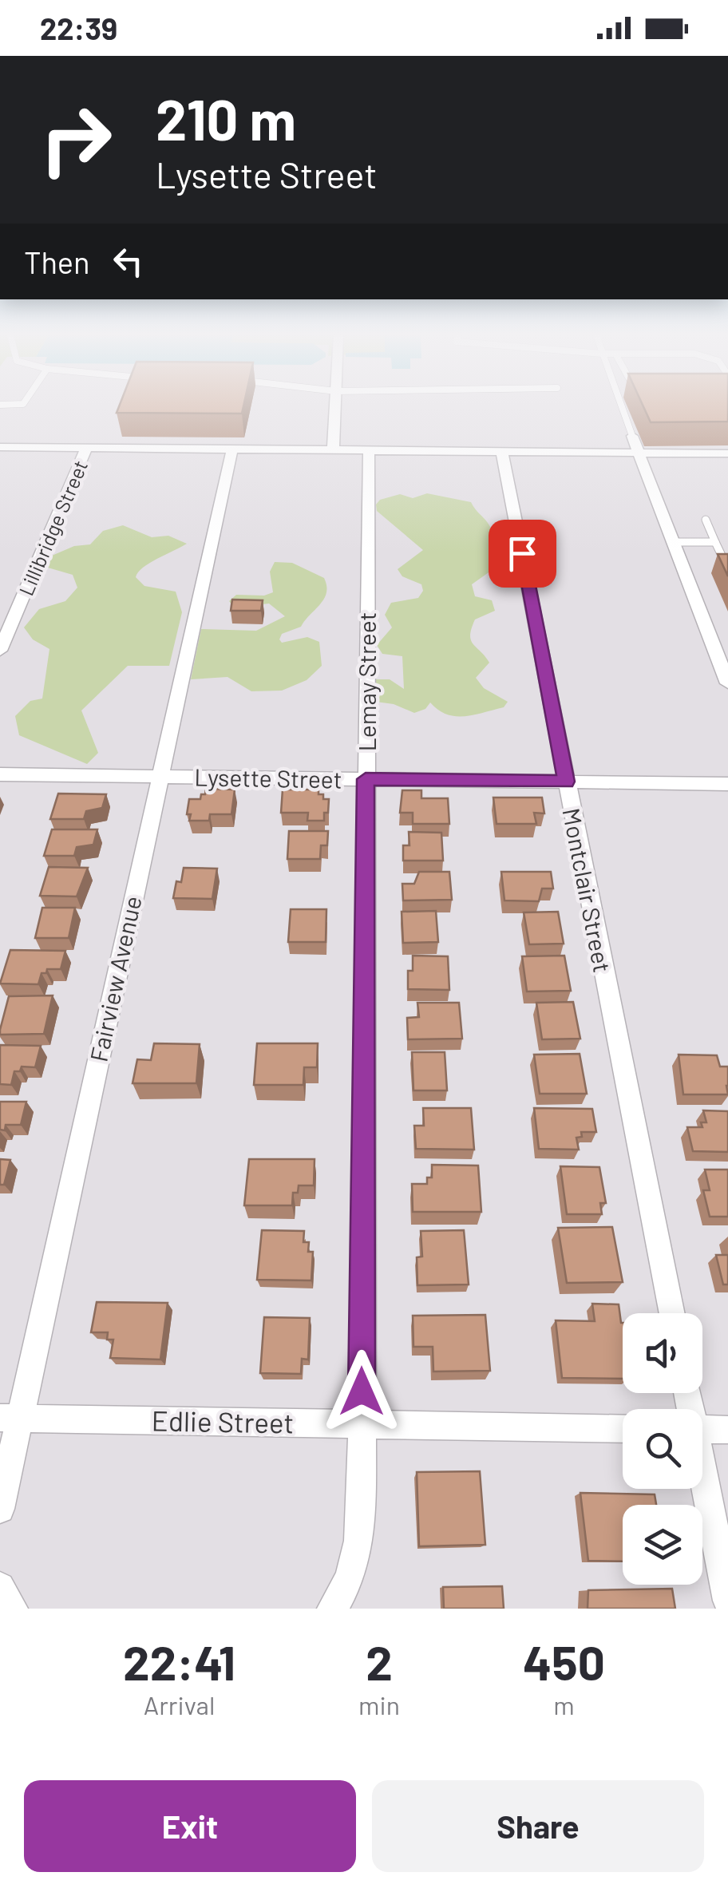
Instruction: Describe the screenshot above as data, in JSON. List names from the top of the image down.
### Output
{
  "streets": {
    "street": [
      "Lillibridge Street",
      "Lemay Street",
      "Lysette Street",
      "Montclair Street",
      "Fairview Avenue",
      "Edlie Street"
    ]
  },
  "crossings": [
    ["Lemay Street", "Lysette Street"],
    ["Lemay Street", "Edlie Street"],
    ["Lysette Street", "Montclair Street"],
    ["Lysette Street", "Fairview Avenue"],
    ["Fairview Avenue", "Edlie Street"]
  ],
  "page": {
    "status": "22:39",
    "turn": ["210 m", "Lysette Street"],
    "then": "Then",
    "eta": [
      "22:41",
      "Arrival",
      "2",
      "min",
      "450",
      "m"
    ],
    "buttons": ["Exit", "Share"]
  }
}
